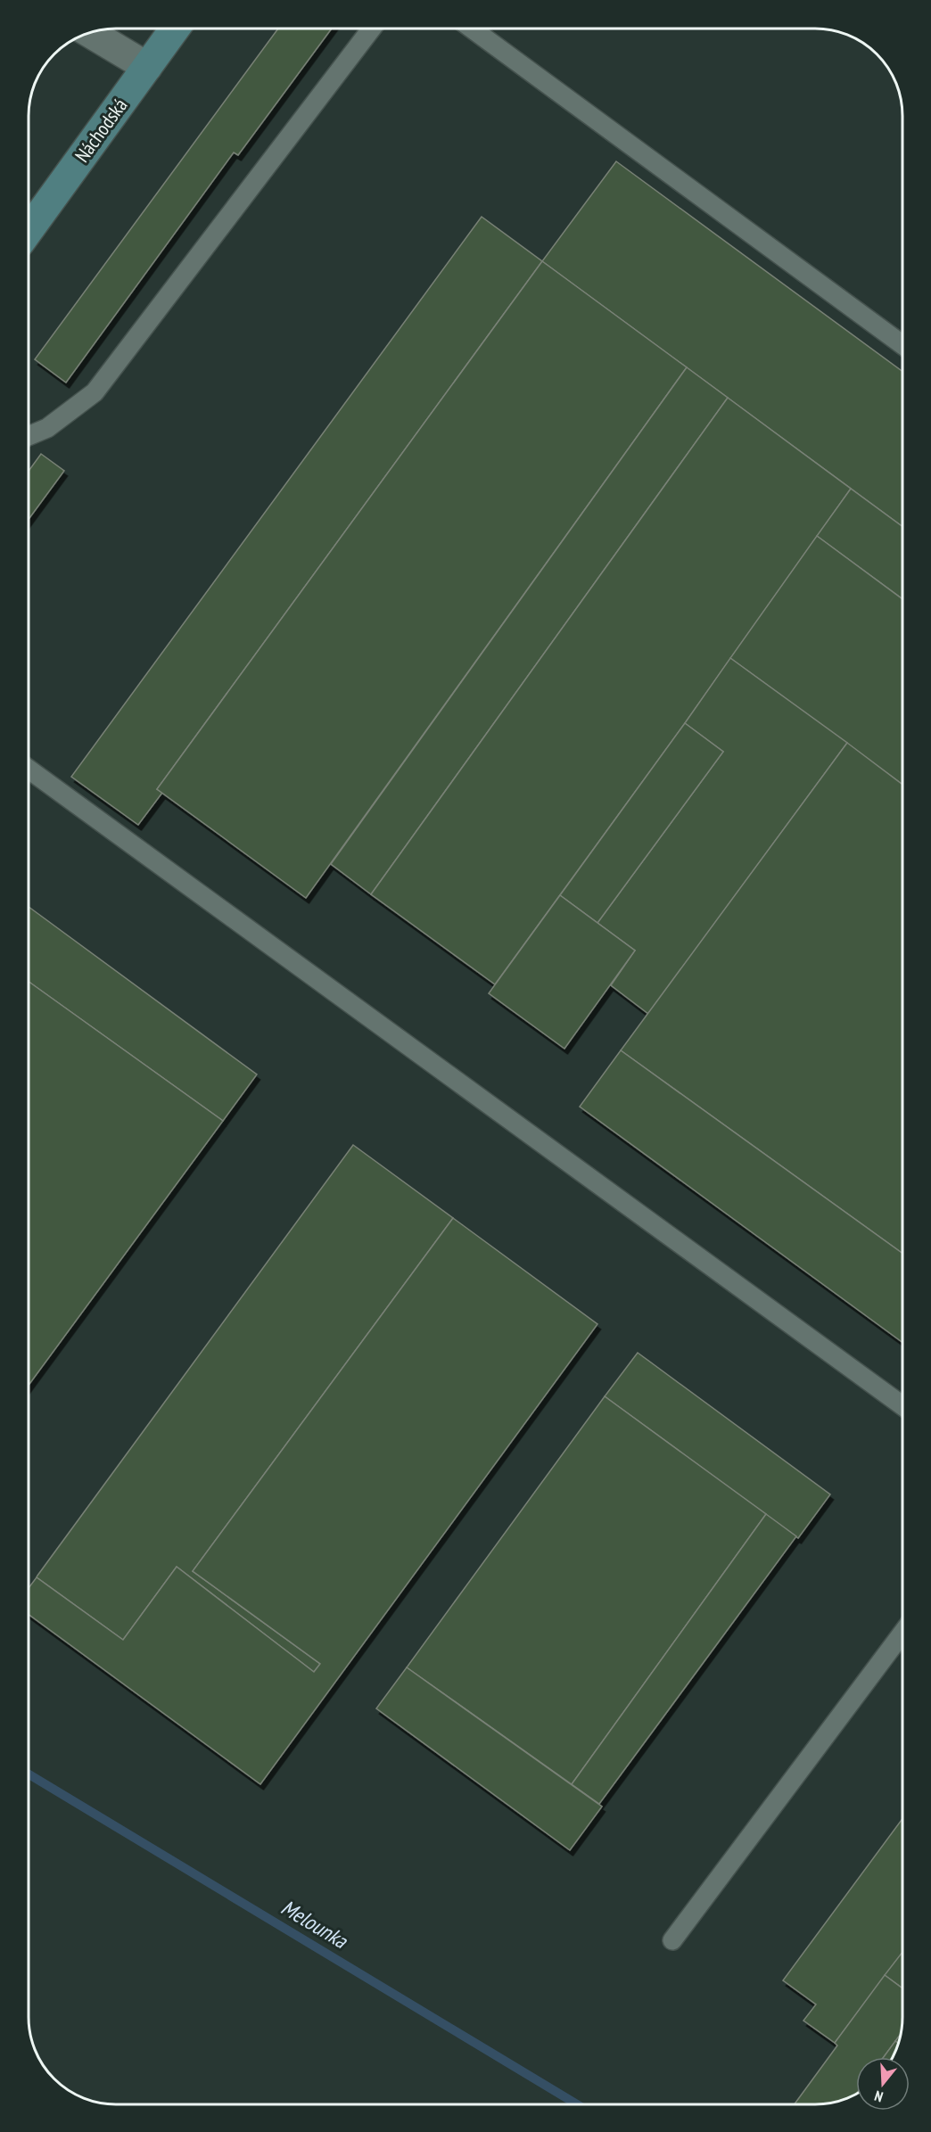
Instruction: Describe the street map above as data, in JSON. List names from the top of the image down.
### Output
{
  "streets": {
    "main road": ["Náchodská"]
  },
  "water": ["Melounka"],
  "north": "bottom"
}
